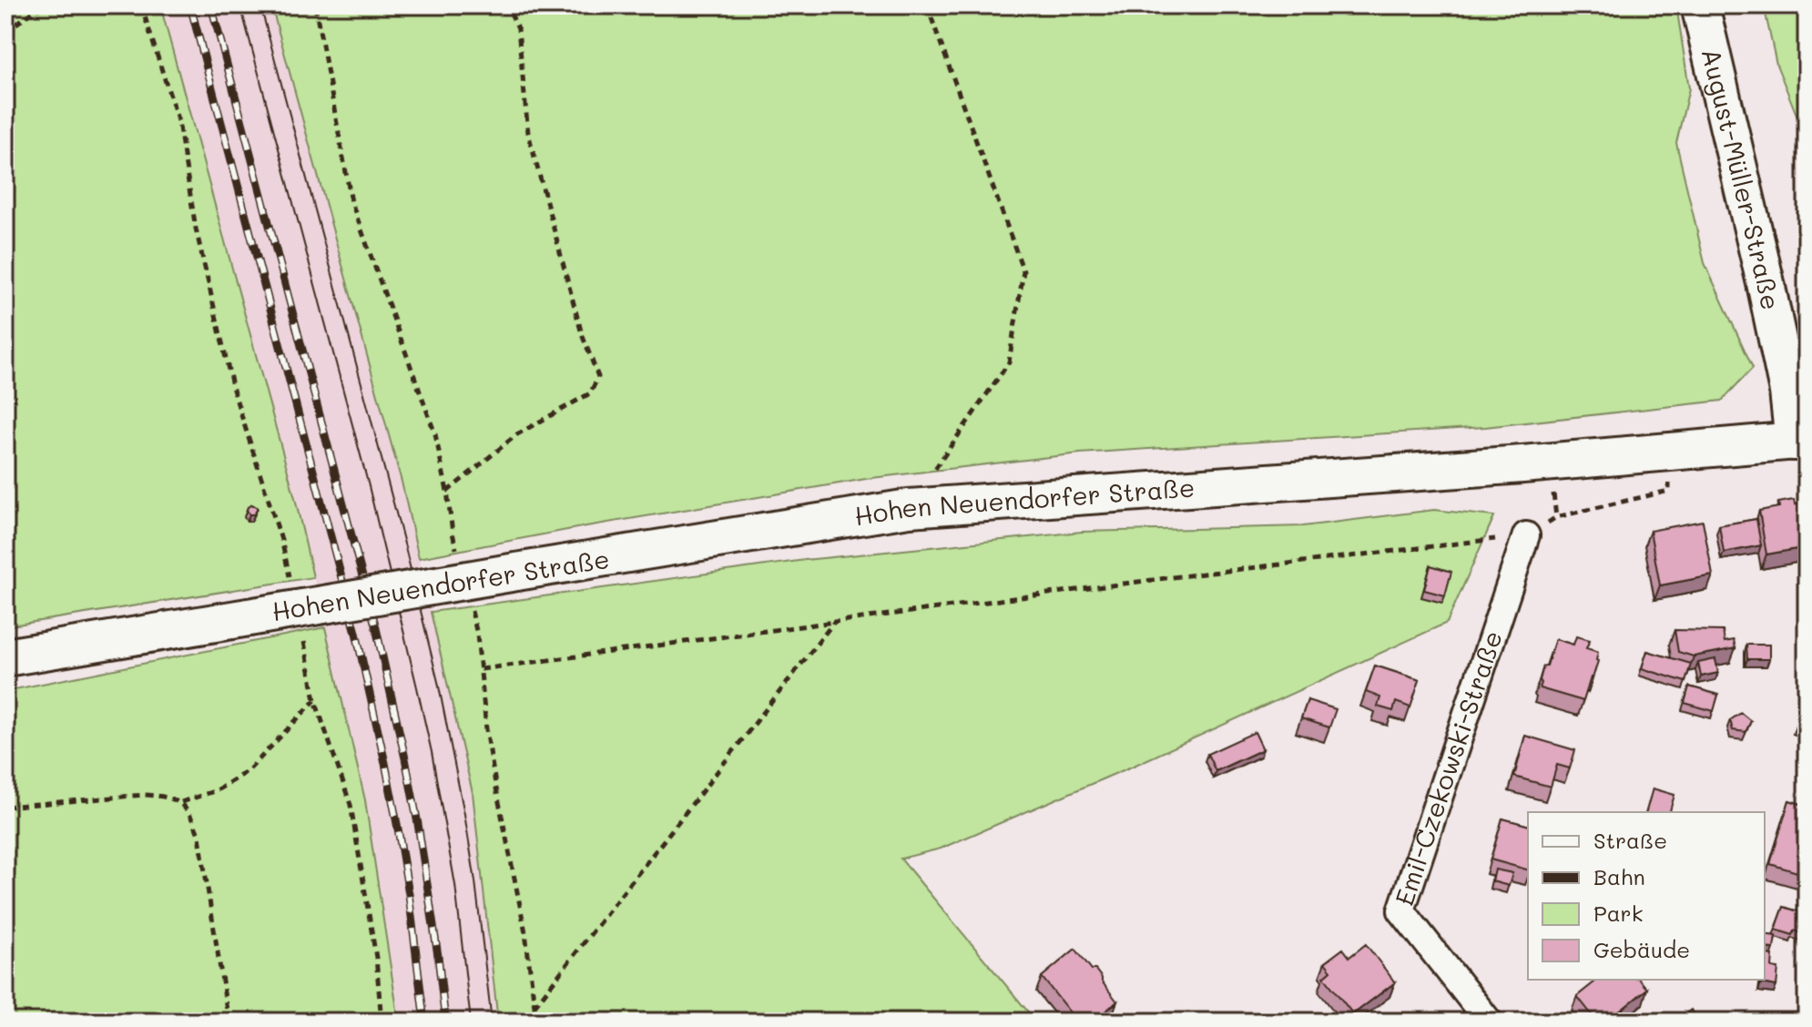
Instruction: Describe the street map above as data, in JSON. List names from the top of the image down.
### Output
{
  "streets": {
    "main road": ["August-Müller-Straße", "Hohen Neuendorfer Straße"],
    "street": ["Emil-Czekowski-Straße"]
  },
  "crossings": [
    ["August-Müller-Straße", "Hohen Neuendorfer Straße"]
  ],
  "legend": [
    "Straße",
    "Bahn",
    "Park",
    "Gebäude"
  ]
}
